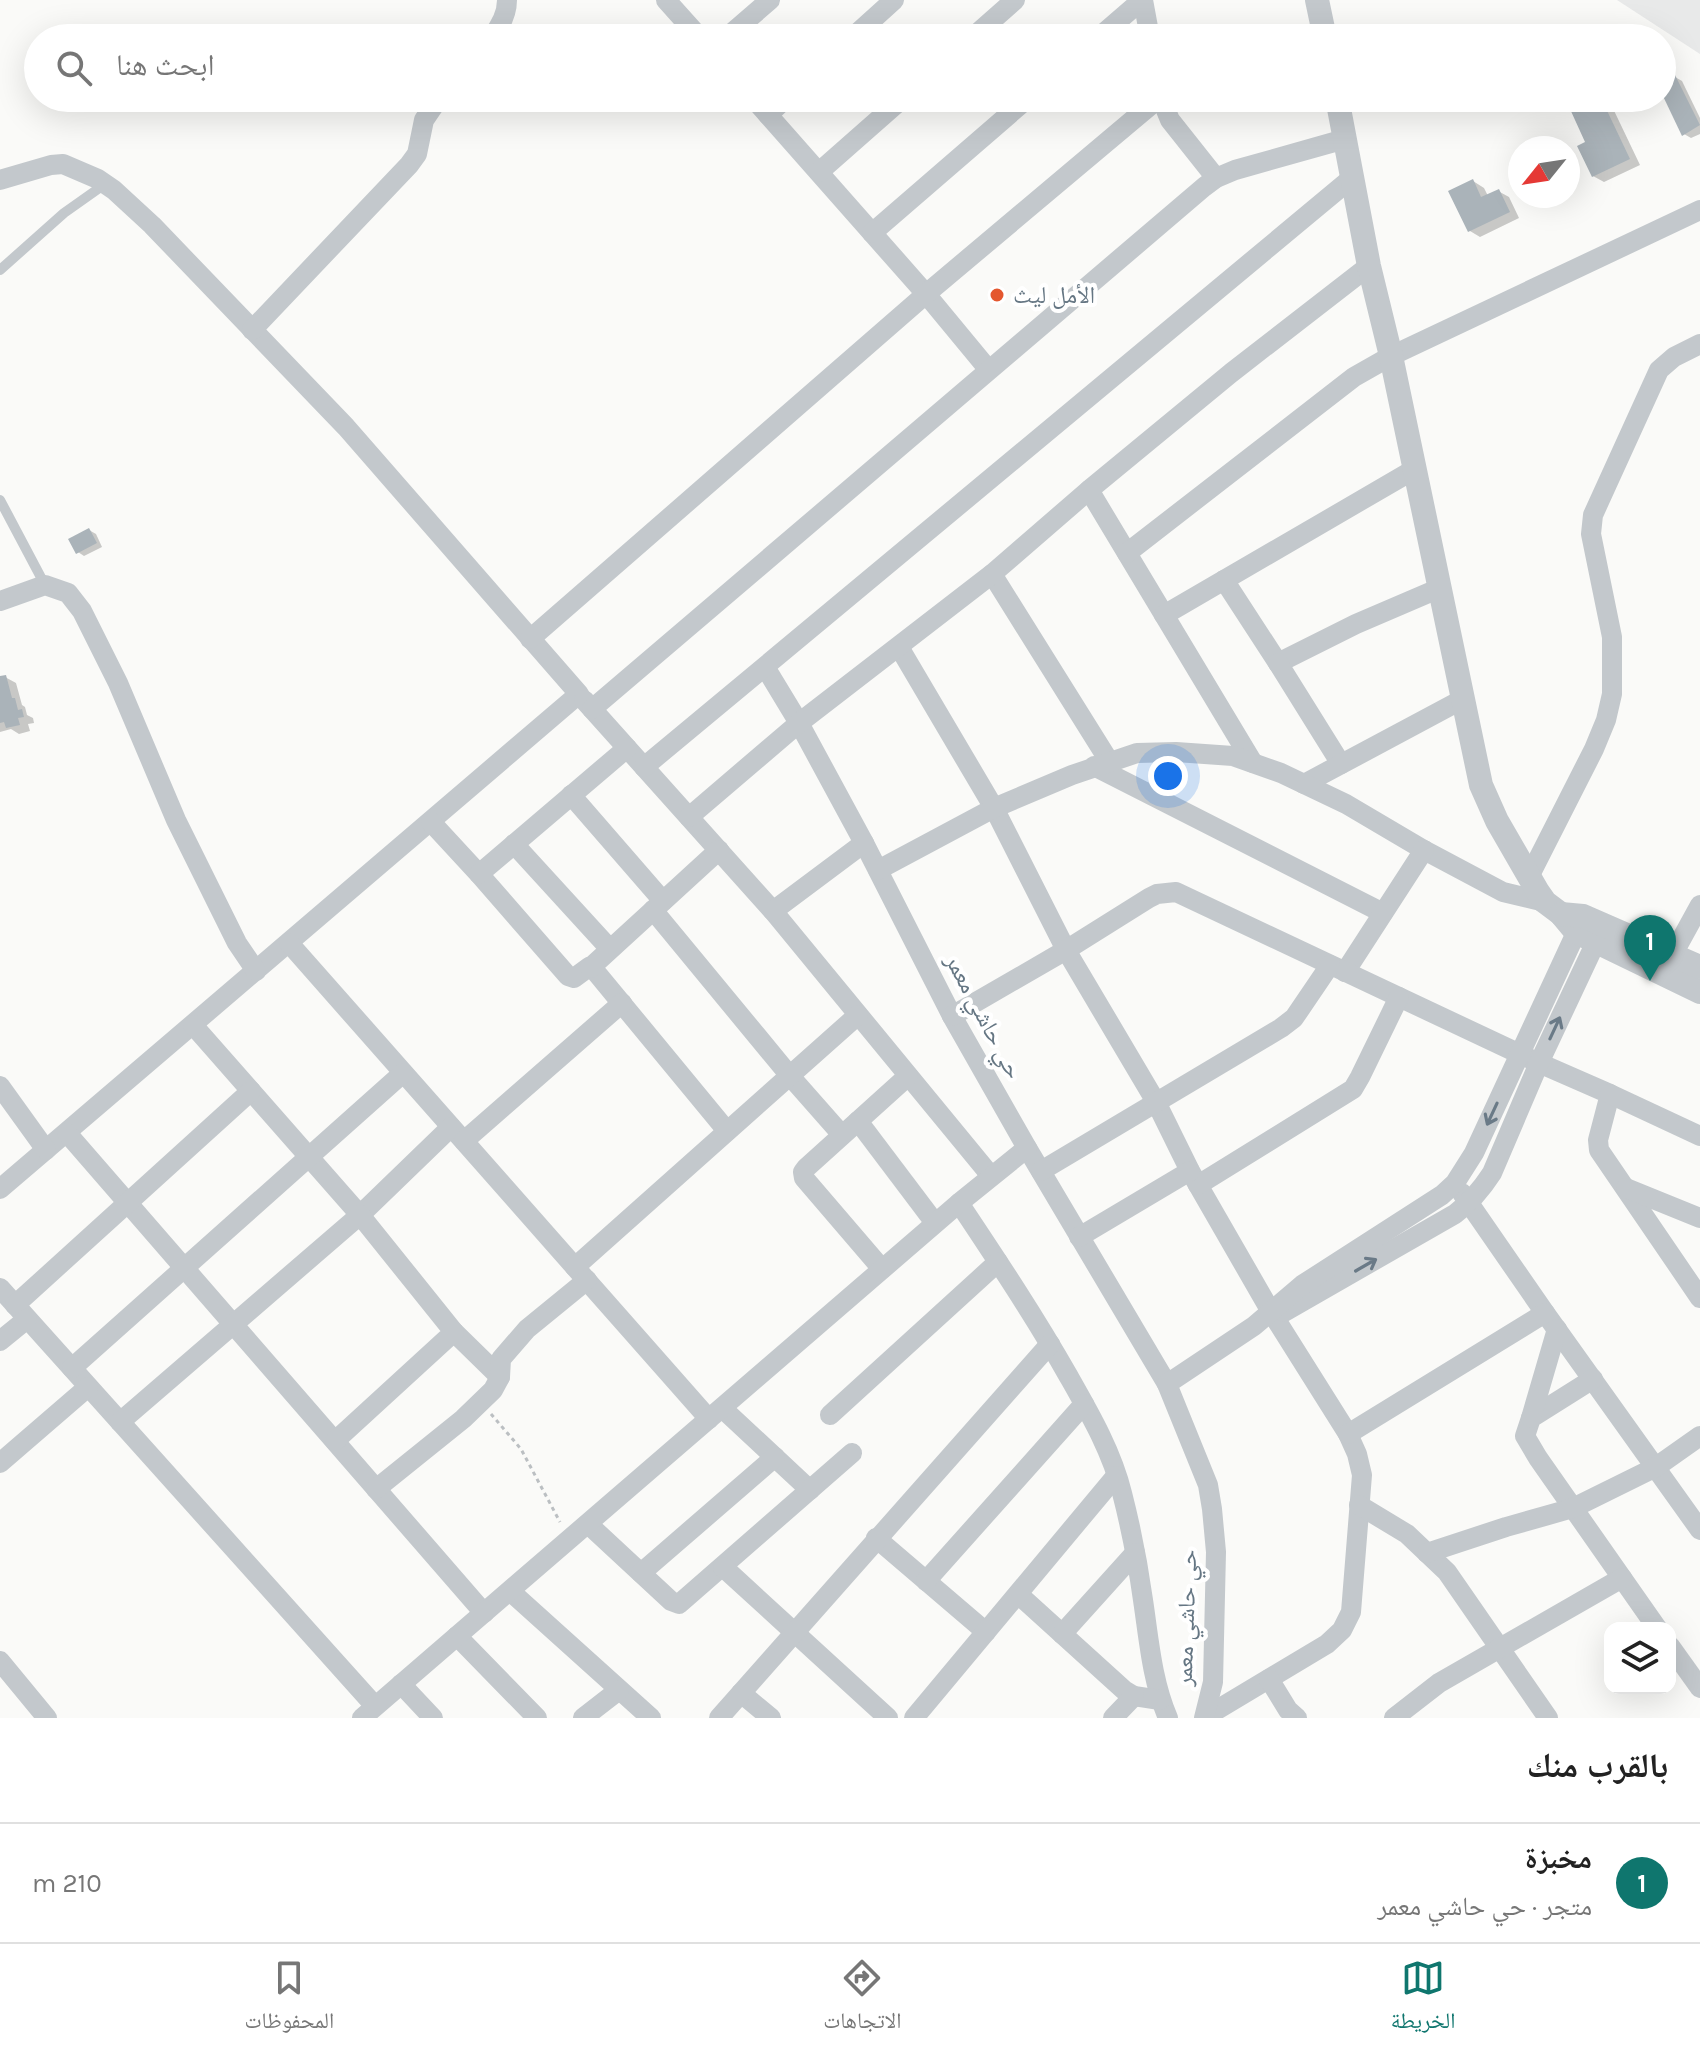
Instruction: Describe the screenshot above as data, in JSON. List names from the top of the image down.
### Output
{
  "streets": {
    "street": ["حي حاشي معمر"]
  },
  "places": ["الأمل ليث"],
  "north": "bottom left",
  "page": {
    "search": "ابحث هنا",
    "pins": "1",
    "heading": "بالقرب منك",
    "list": [
      {
        "mark": "1",
        "name": "مخبزة",
        "note": "متجر · حي حاشي معمر",
        "value": "210 m"
      }
    ],
    "nav": ["الخريطة", "الاتجاهات", "المحفوظات"]
  }
}
